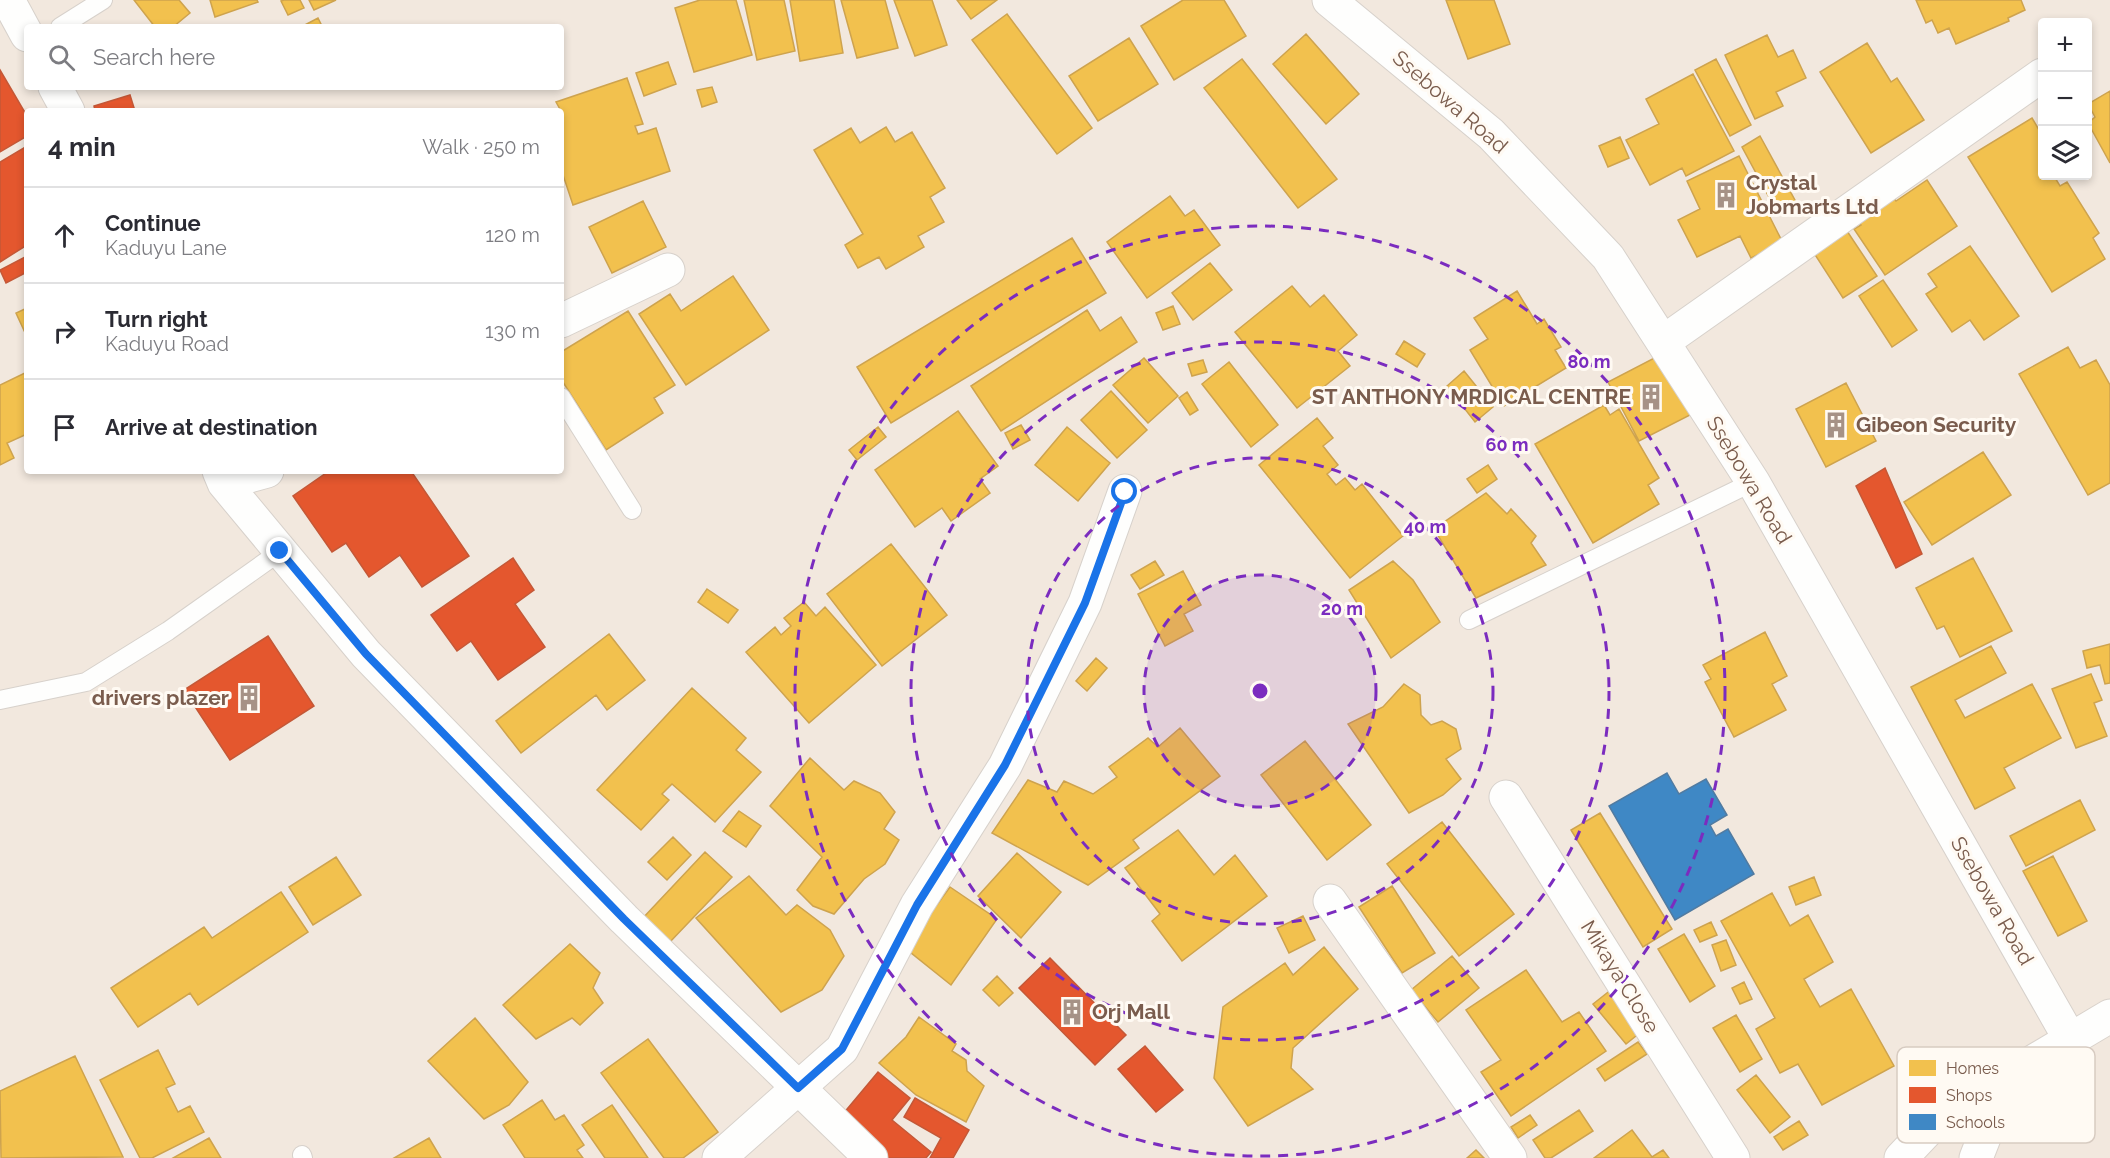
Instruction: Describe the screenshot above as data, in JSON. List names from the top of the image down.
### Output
{
  "streets": {
    "street": ["Ssebowa Road", "Mikaya Close"]
  },
  "places": {
    "building": [
      "Crystal Jobmarts Ltd",
      "ST ANTHONY MRDICAL CENTRE",
      "Gibeon Security",
      "drivers plazer",
      "Orj Mall"
    ]
  },
  "legend": ["Homes", "Shops", "Schools"],
  "page": {
    "map_buttons": ["+", "−"],
    "search": "Search here",
    "heading": ["4 min", "Walk · 250 m"],
    "list": [
      ["Continue", "Kaduyu Lane", "120 m"],
      ["Turn right", "Kaduyu Road", "130 m"],
      "Arrive at destination"
    ]
  },
  "rings": [
    "80 m",
    "60 m",
    "40 m",
    "20 m"
  ]
}
